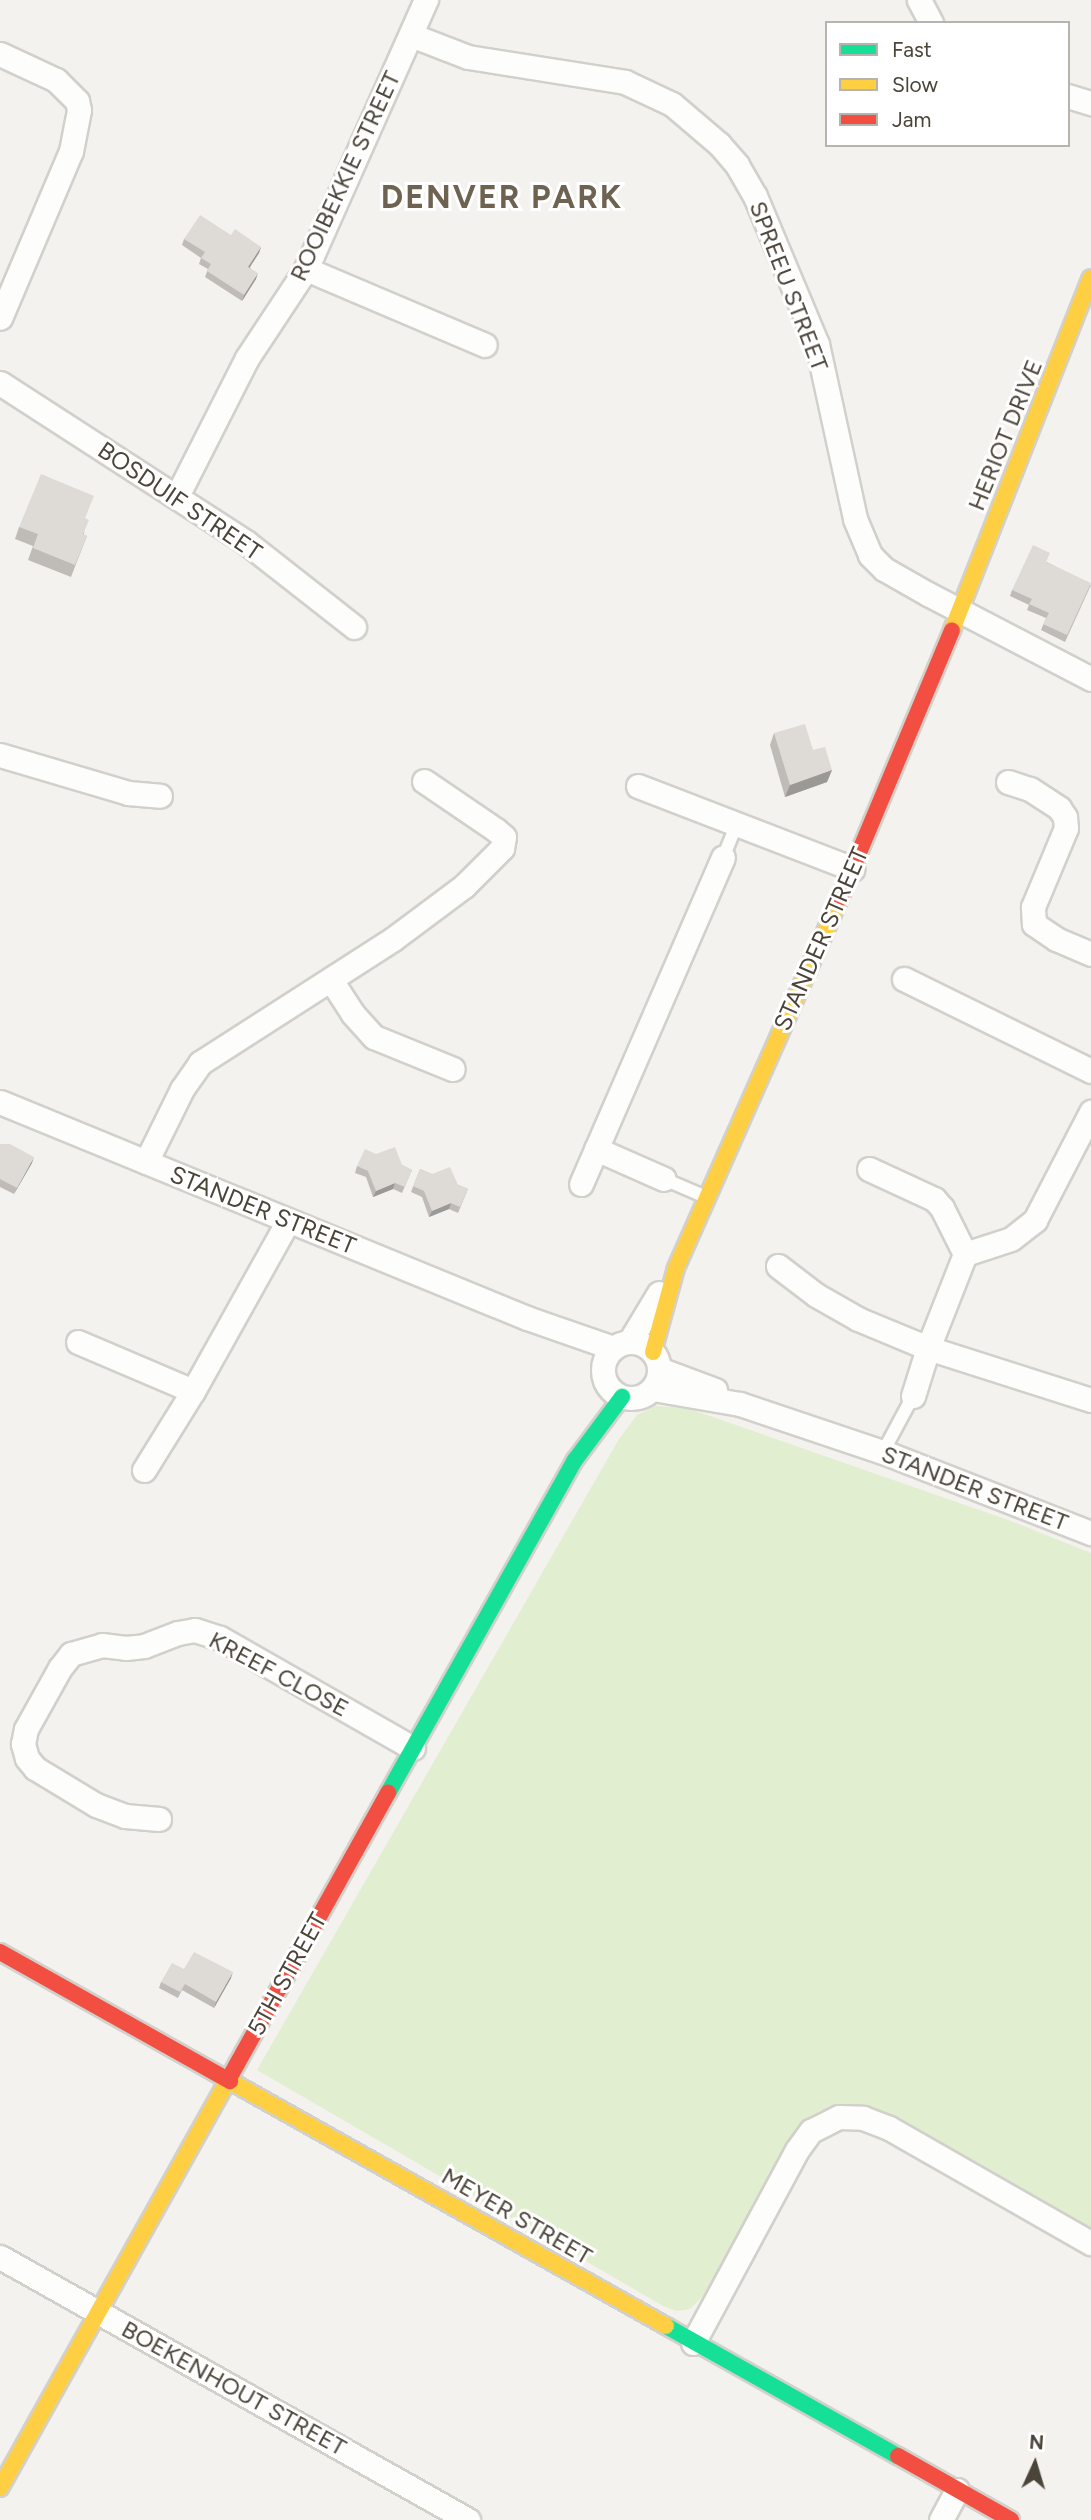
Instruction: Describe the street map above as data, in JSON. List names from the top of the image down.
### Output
{
  "streets": {
    "street": [
      "ROOIBEKKIE STREET",
      "SPREEU STREET",
      "HERIOT DRIVE",
      "BOSDUIF STREET",
      "STANDER STREET",
      "KREEF CLOSE",
      "5TH STREET",
      "MEYER STREET",
      "BOEKENHOUT STREET"
    ]
  },
  "crossings": [
    ["ROOIBEKKIE STREET", "SPREEU STREET"],
    ["ROOIBEKKIE STREET", "BOSDUIF STREET"],
    ["SPREEU STREET", "HERIOT DRIVE"],
    ["SPREEU STREET", "STANDER STREET"],
    ["HERIOT DRIVE", "STANDER STREET"],
    ["STANDER STREET", "5TH STREET"],
    ["KREEF CLOSE", "5TH STREET"],
    ["5TH STREET", "MEYER STREET"],
    ["5TH STREET", "BOEKENHOUT STREET"]
  ],
  "districts": ["DENVER PARK"],
  "legend": ["Fast", "Slow", "Jam"],
  "north": "top"
}
